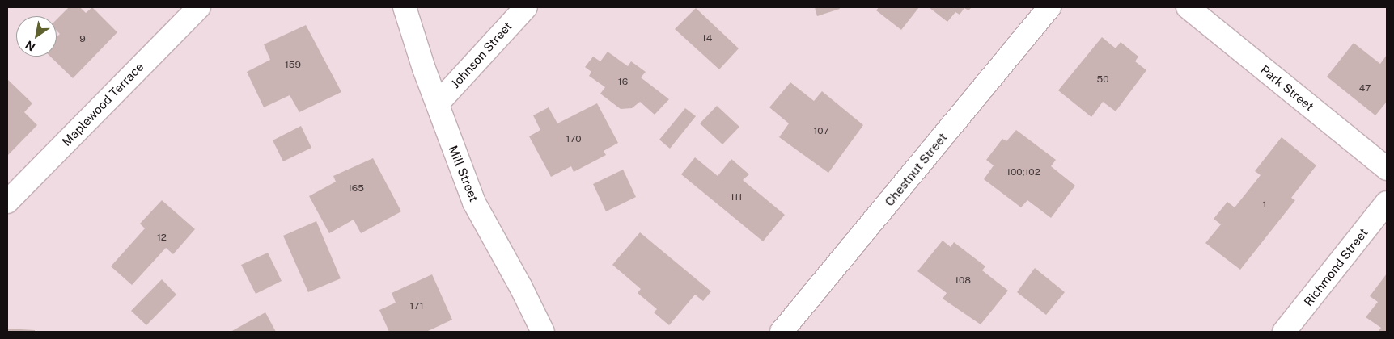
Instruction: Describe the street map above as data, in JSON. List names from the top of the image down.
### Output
{
  "streets": {
    "street": [
      "Johnson Street",
      "Park Street",
      "Maplewood Terrace",
      "Chestnut Street",
      "Mill Street",
      "Richmond Street"
    ]
  },
  "crossings": [
    ["Johnson Street", "Mill Street"]
  ],
  "house_numbers": [
    "14",
    "9",
    "159",
    "50",
    "16",
    "47",
    "107",
    "170",
    "100;102",
    "165",
    "111",
    "1",
    "12",
    "108",
    "171"
  ],
  "north": "bottom left"
}
